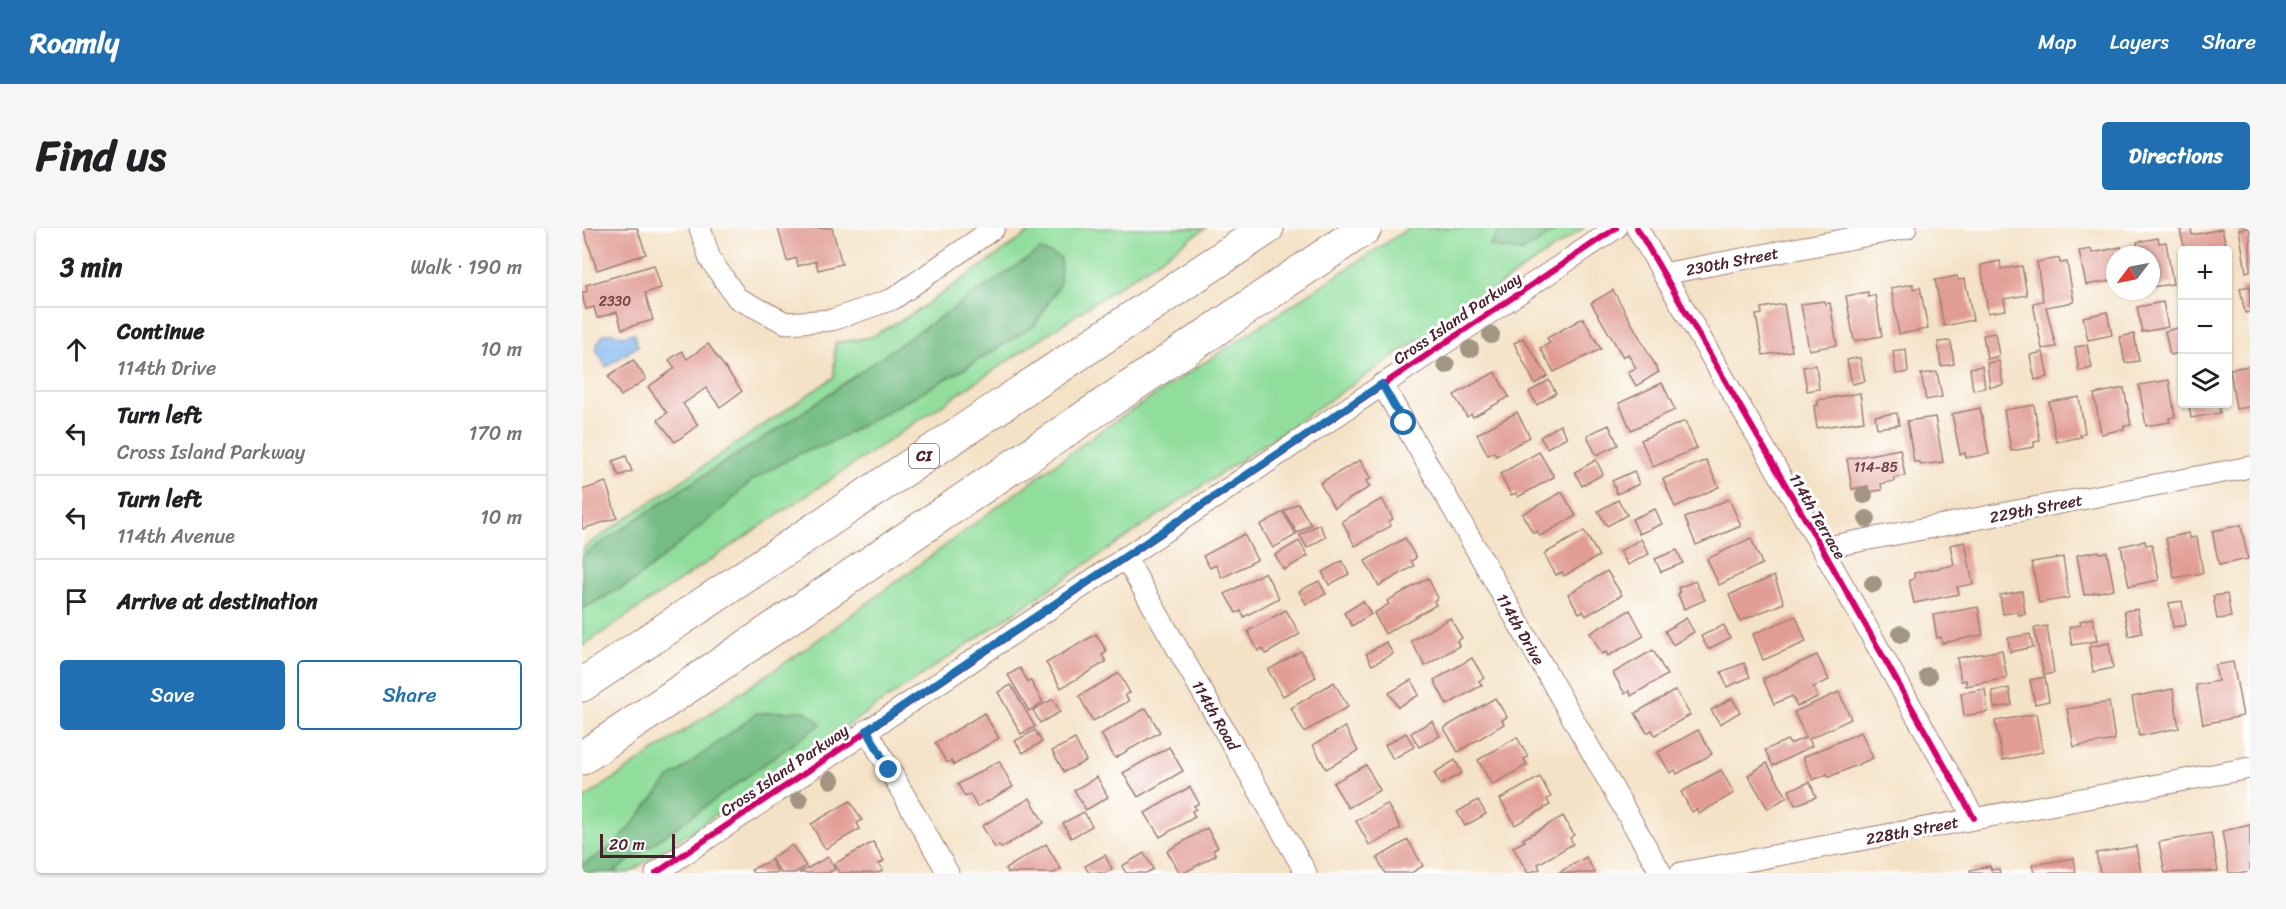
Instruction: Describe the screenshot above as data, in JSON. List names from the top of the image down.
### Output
{
  "streets": {
    "highway": ["CI"],
    "street": [
      "230th Street",
      "Cross Island Parkway",
      "229th Street",
      "114th Terrace",
      "114th Drive",
      "114th Road",
      "228th Street"
    ]
  },
  "crossings": [
    ["230th Street", "114th Terrace"],
    ["Cross Island Parkway", "114th Drive"],
    ["Cross Island Parkway", "114th Road"],
    ["229th Street", "114th Terrace"],
    ["114th Terrace", "228th Street"]
  ],
  "house_numbers": ["2330", "114-85"],
  "scale_bar": "20 m",
  "north": "bottom left",
  "page": {
    "header": "Roamly",
    "nav": ["Map", "Layers", "Share"],
    "title": "Find us",
    "buttons": [
      "Directions",
      ["Save", "Share"]
    ],
    "heading": ["3 min", "Walk · 190 m"],
    "map_buttons": ["+", "−"],
    "list": [
      ["Continue", "114th Drive", "10 m"],
      ["Turn left", "Cross Island Parkway", "170 m"],
      ["Turn left", "114th Avenue", "10 m"],
      "Arrive at destination"
    ],
    "scale": "20 m"
  }
}
